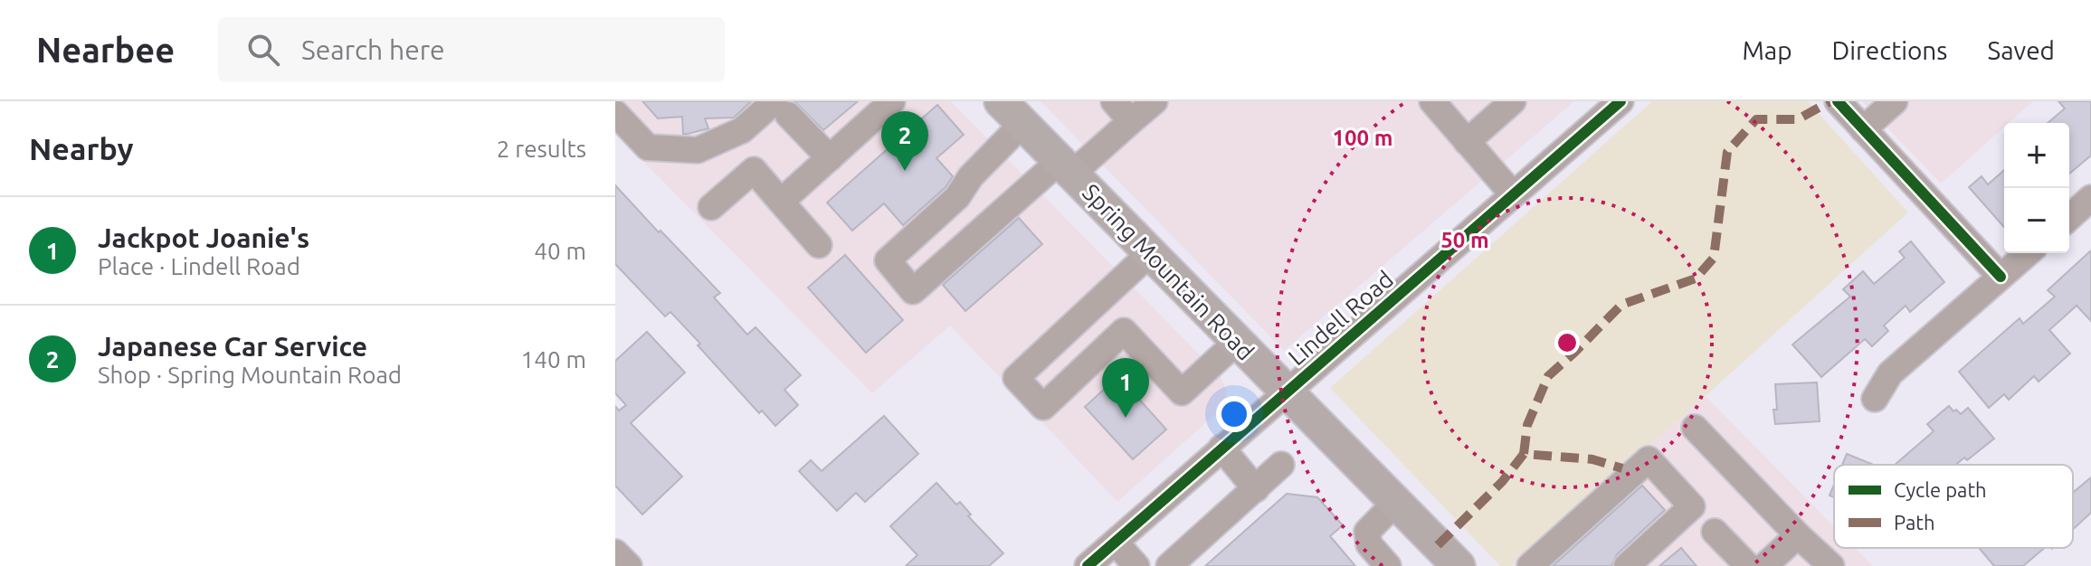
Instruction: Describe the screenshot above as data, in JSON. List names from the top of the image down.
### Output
{
  "streets": {
    "main road": ["Spring Mountain Road"],
    "street": ["Lindell Road"]
  },
  "crossings": [
    ["Spring Mountain Road", "Lindell Road"]
  ],
  "legend": ["Cycle path", "Path"],
  "page": {
    "header": "Nearbee",
    "search": "Search here",
    "nav": ["Map", "Directions", "Saved"],
    "heading": ["Nearby", "2 results"],
    "pins": ["2", "1"],
    "map_buttons": ["+", "−"],
    "list": [
      {
        "mark": "1",
        "name": "Jackpot Joanie's",
        "note": "Place · Lindell Road",
        "value": "40 m"
      },
      {
        "mark": "2",
        "name": "Japanese Car Service",
        "note": "Shop · Spring Mountain Road",
        "value": "140 m"
      }
    ]
  },
  "rings": ["100 m", "50 m"]
}
